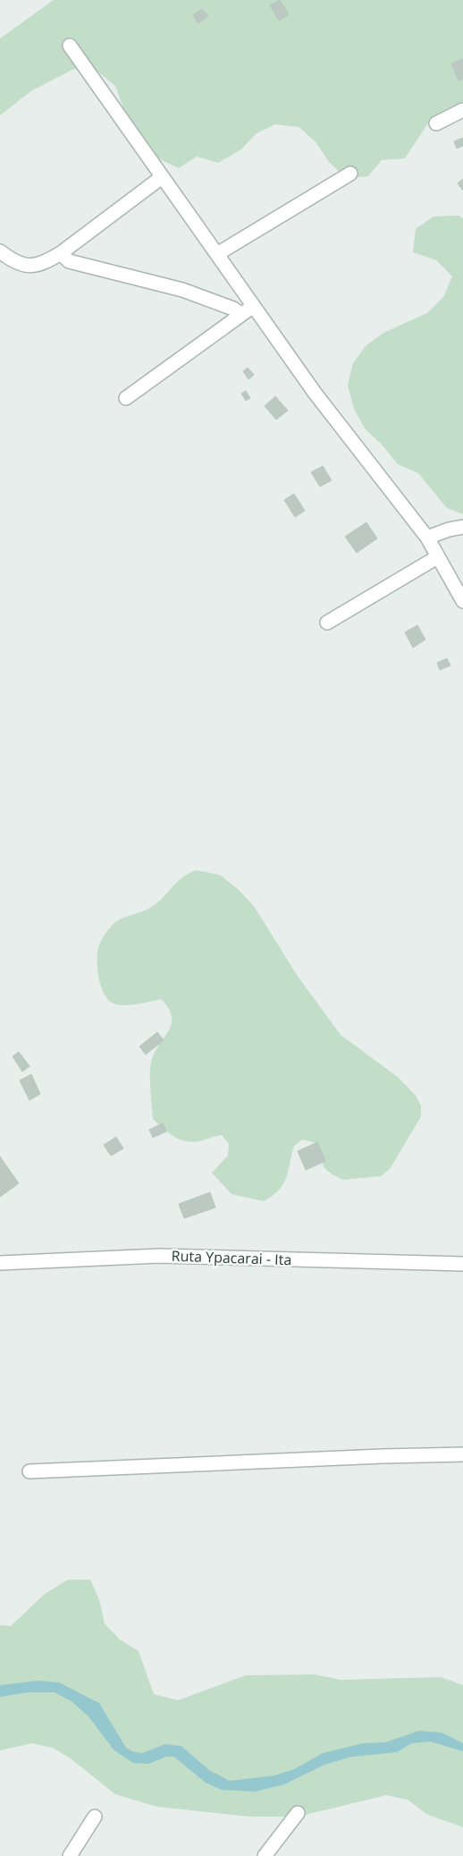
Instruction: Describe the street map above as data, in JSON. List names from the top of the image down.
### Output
{
  "streets": {
    "street": ["Ruta Ypacarai - Ita"]
  }
}
